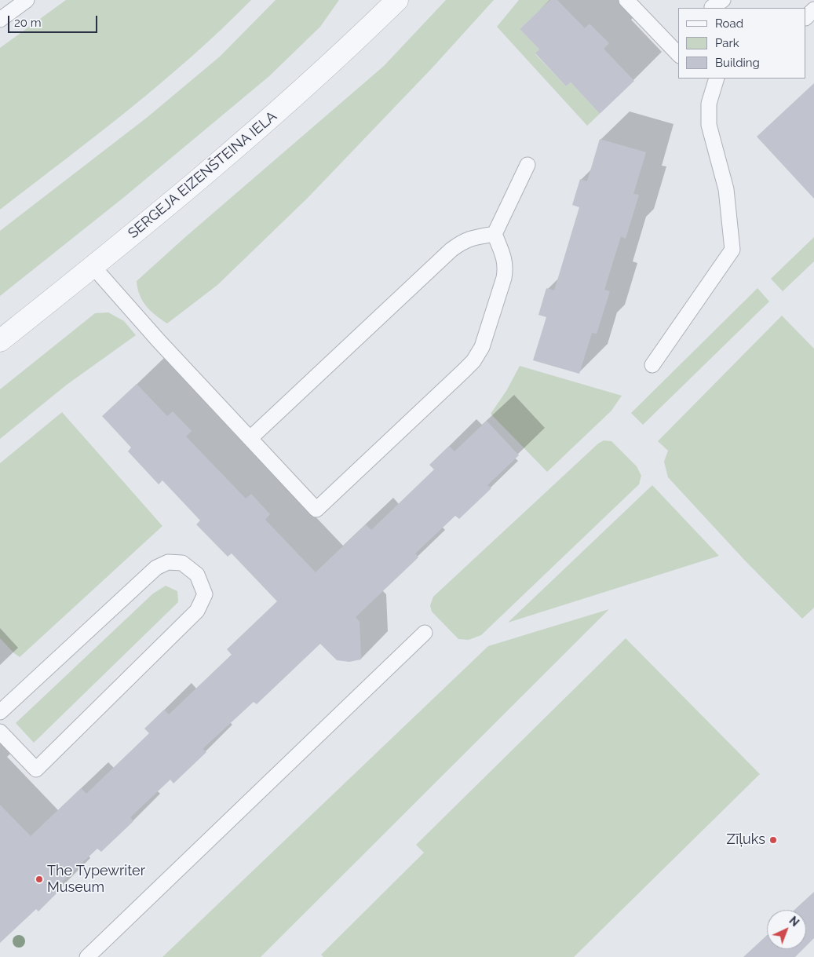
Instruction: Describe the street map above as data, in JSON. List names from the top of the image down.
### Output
{
  "streets": {
    "street": ["SERGEJA EIZENŠTEINA IELA"]
  },
  "places": ["Zīļuks", "The Typewriter Museum"],
  "legend": ["Road", "Park", "Building"],
  "scale_bar": "20 m",
  "north": "top right"
}
